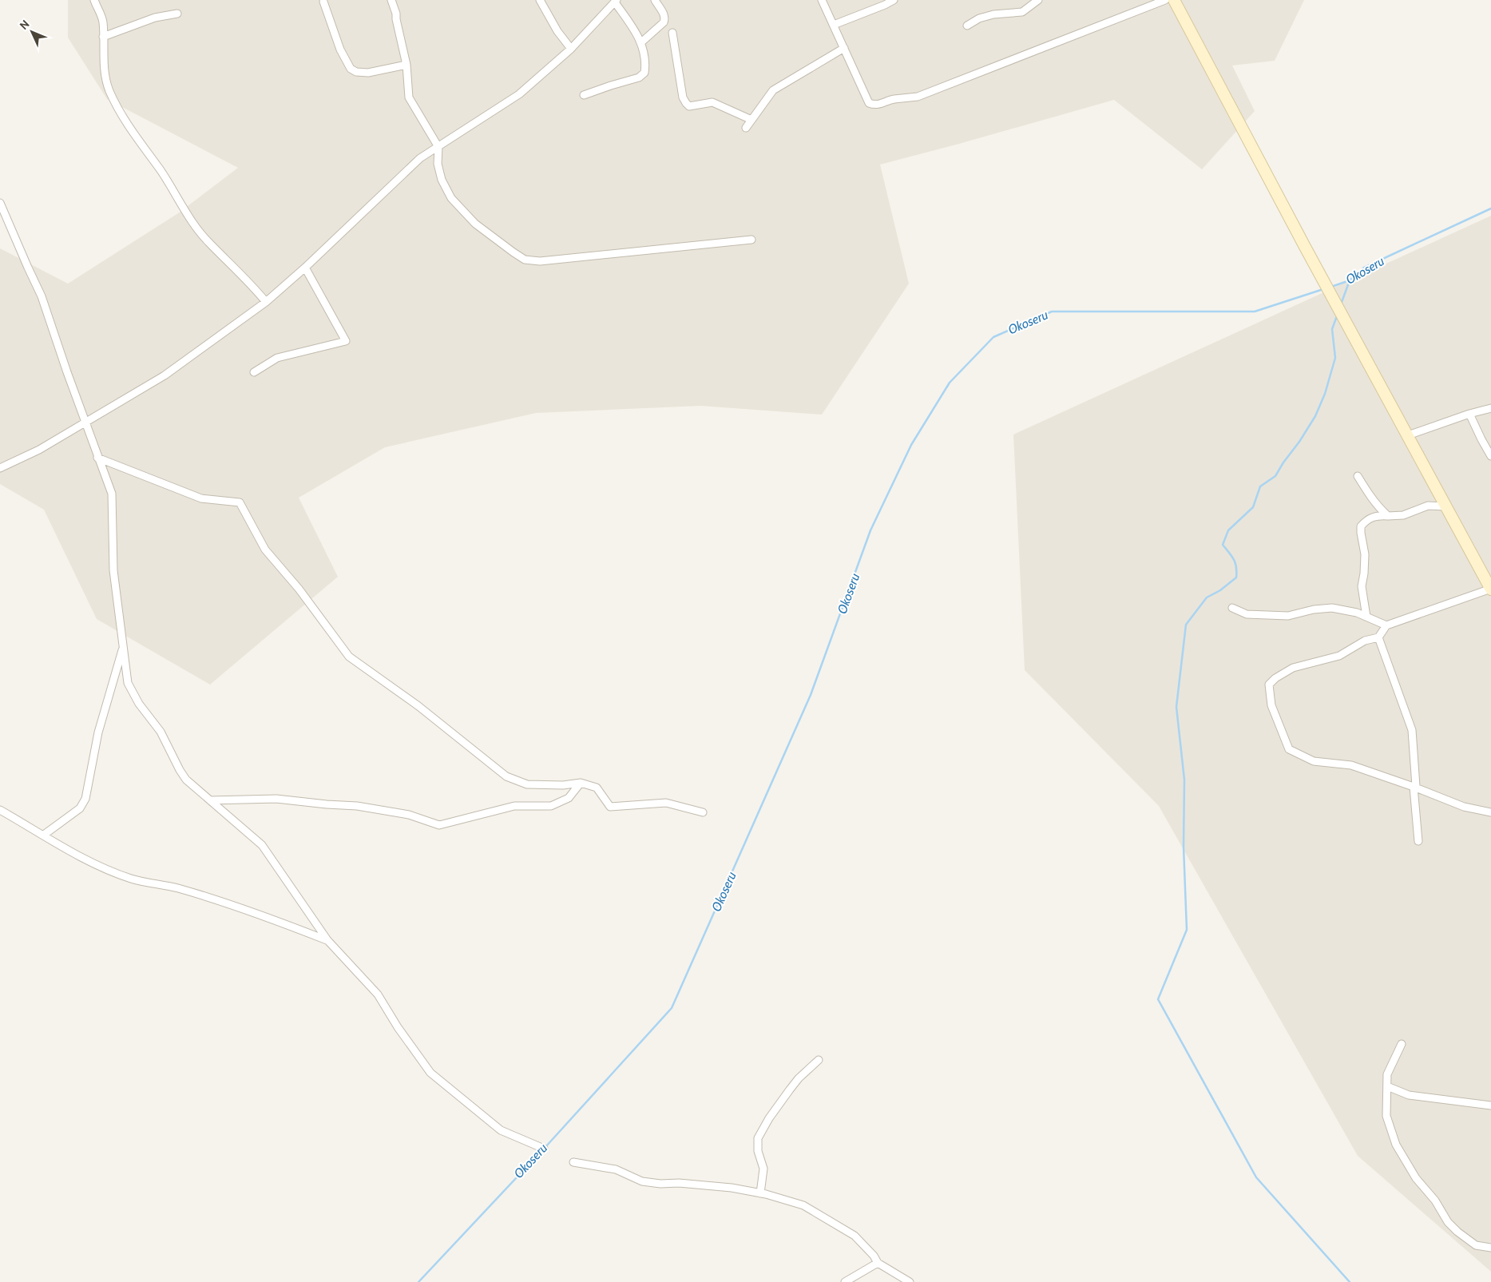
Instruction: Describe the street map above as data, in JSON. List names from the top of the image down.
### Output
{
  "water": ["Okoseru"],
  "north": "top left"
}
